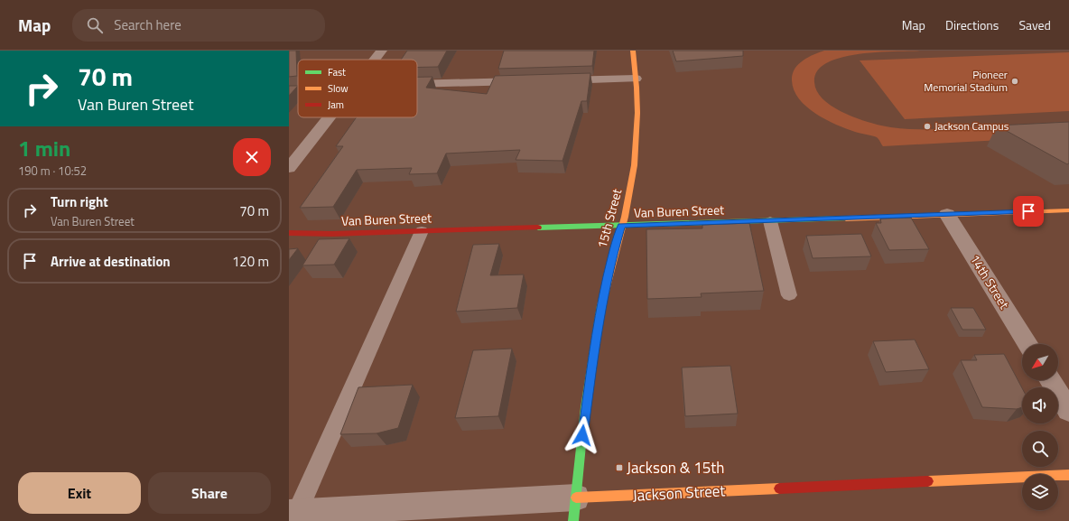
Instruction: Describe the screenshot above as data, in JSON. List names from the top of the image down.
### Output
{
  "streets": {
    "street": [
      "Van Buren Street",
      "15th Street",
      "14th Street",
      "Jackson Street"
    ]
  },
  "crossings": [
    ["Van Buren Street", "15th Street"],
    ["Van Buren Street", "14th Street"],
    ["15th Street", "Jackson Street"]
  ],
  "places": {
    "other": ["Pioneer Memorial Stadium", "Jackson Campus"],
    "transit": ["Jackson & 15th"]
  },
  "legend": ["Fast", "Slow", "Jam"],
  "north": "bottom left",
  "page": {
    "header": "Map",
    "search": "Search here",
    "nav": ["Map", "Directions", "Saved"],
    "turn": ["70 m", "Van Buren Street"],
    "heading": ["1 min", "190 m · 10:52"],
    "list": [
      {
        "name": "Turn right",
        "note": "Van Buren Street",
        "value": "70 m"
      },
      {
        "name": "Arrive at destination",
        "value": "120 m"
      }
    ],
    "buttons": ["Exit", "Share"]
  }
}
